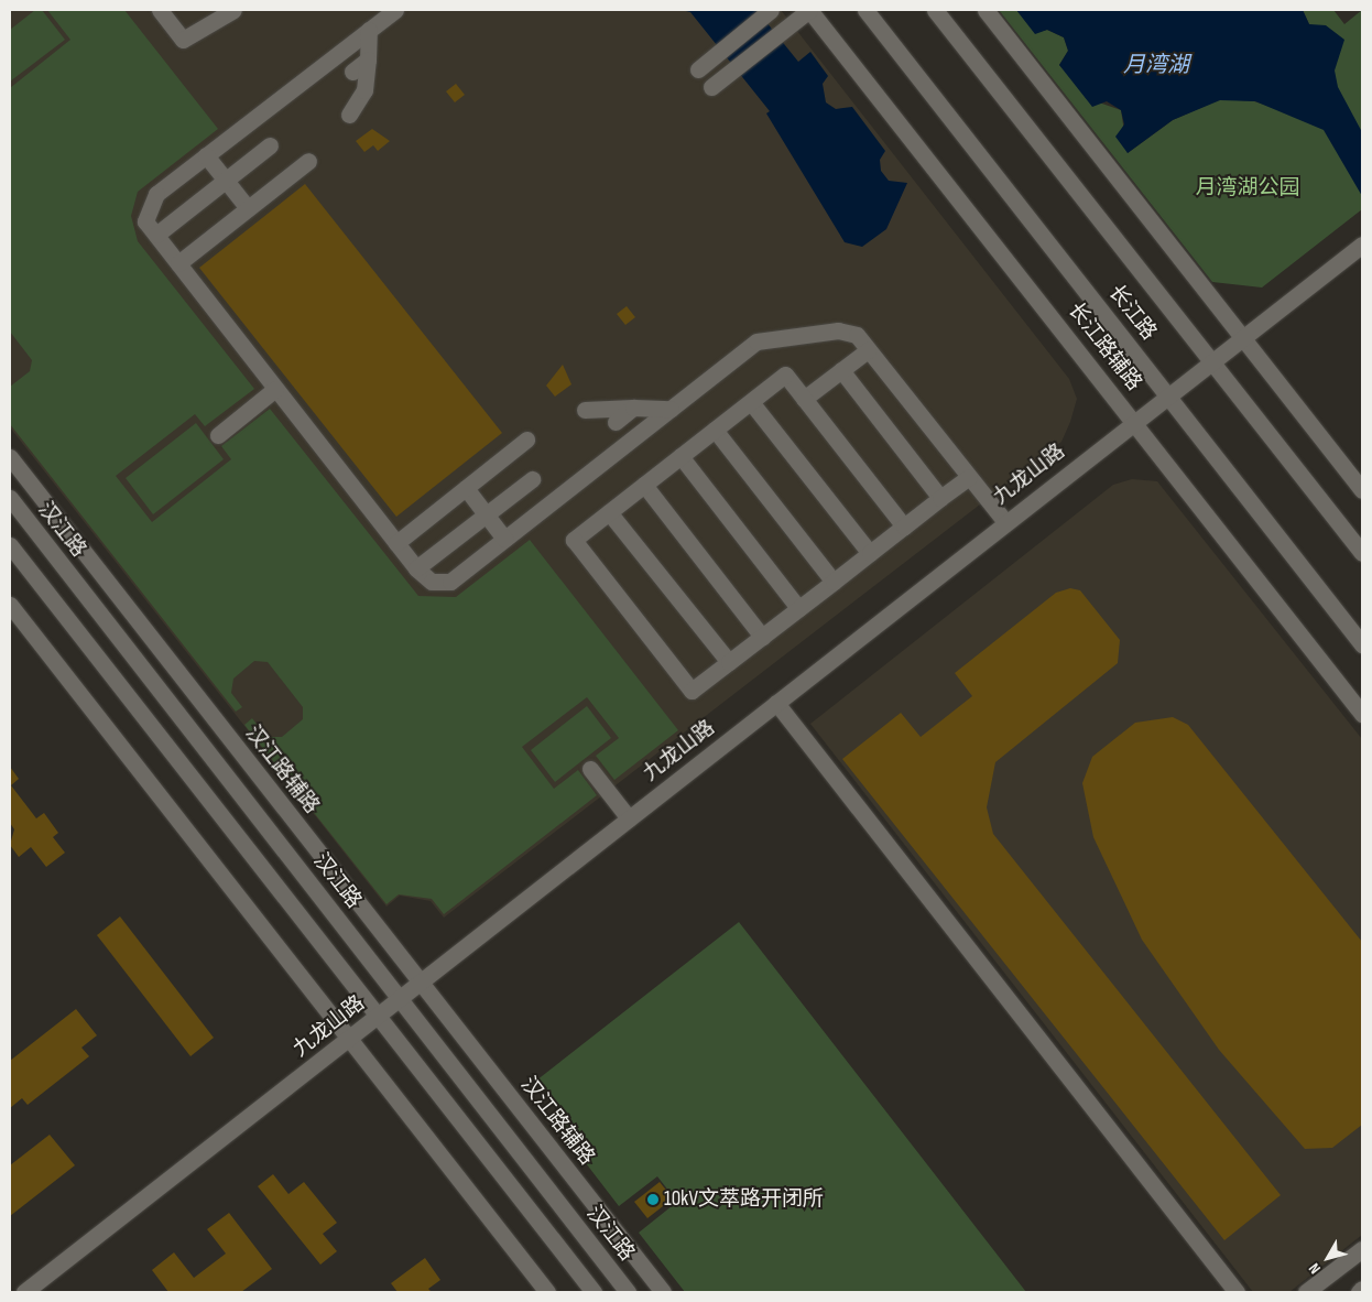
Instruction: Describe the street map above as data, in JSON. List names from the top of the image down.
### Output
{
  "streets": {
    "street": [
      "长江路",
      "长江路辅路",
      "九龙山路",
      "汉江路",
      "汉江路辅路"
    ]
  },
  "crossings": [
    ["长江路", "九龙山路"],
    ["长江路辅路", "九龙山路"],
    ["九龙山路", "汉江路"],
    ["九龙山路", "汉江路辅路"]
  ],
  "water": ["月湾湖"],
  "parks": ["月湾湖公园"],
  "places": ["10kV文萃路开闭所"],
  "north": "bottom left"
}
